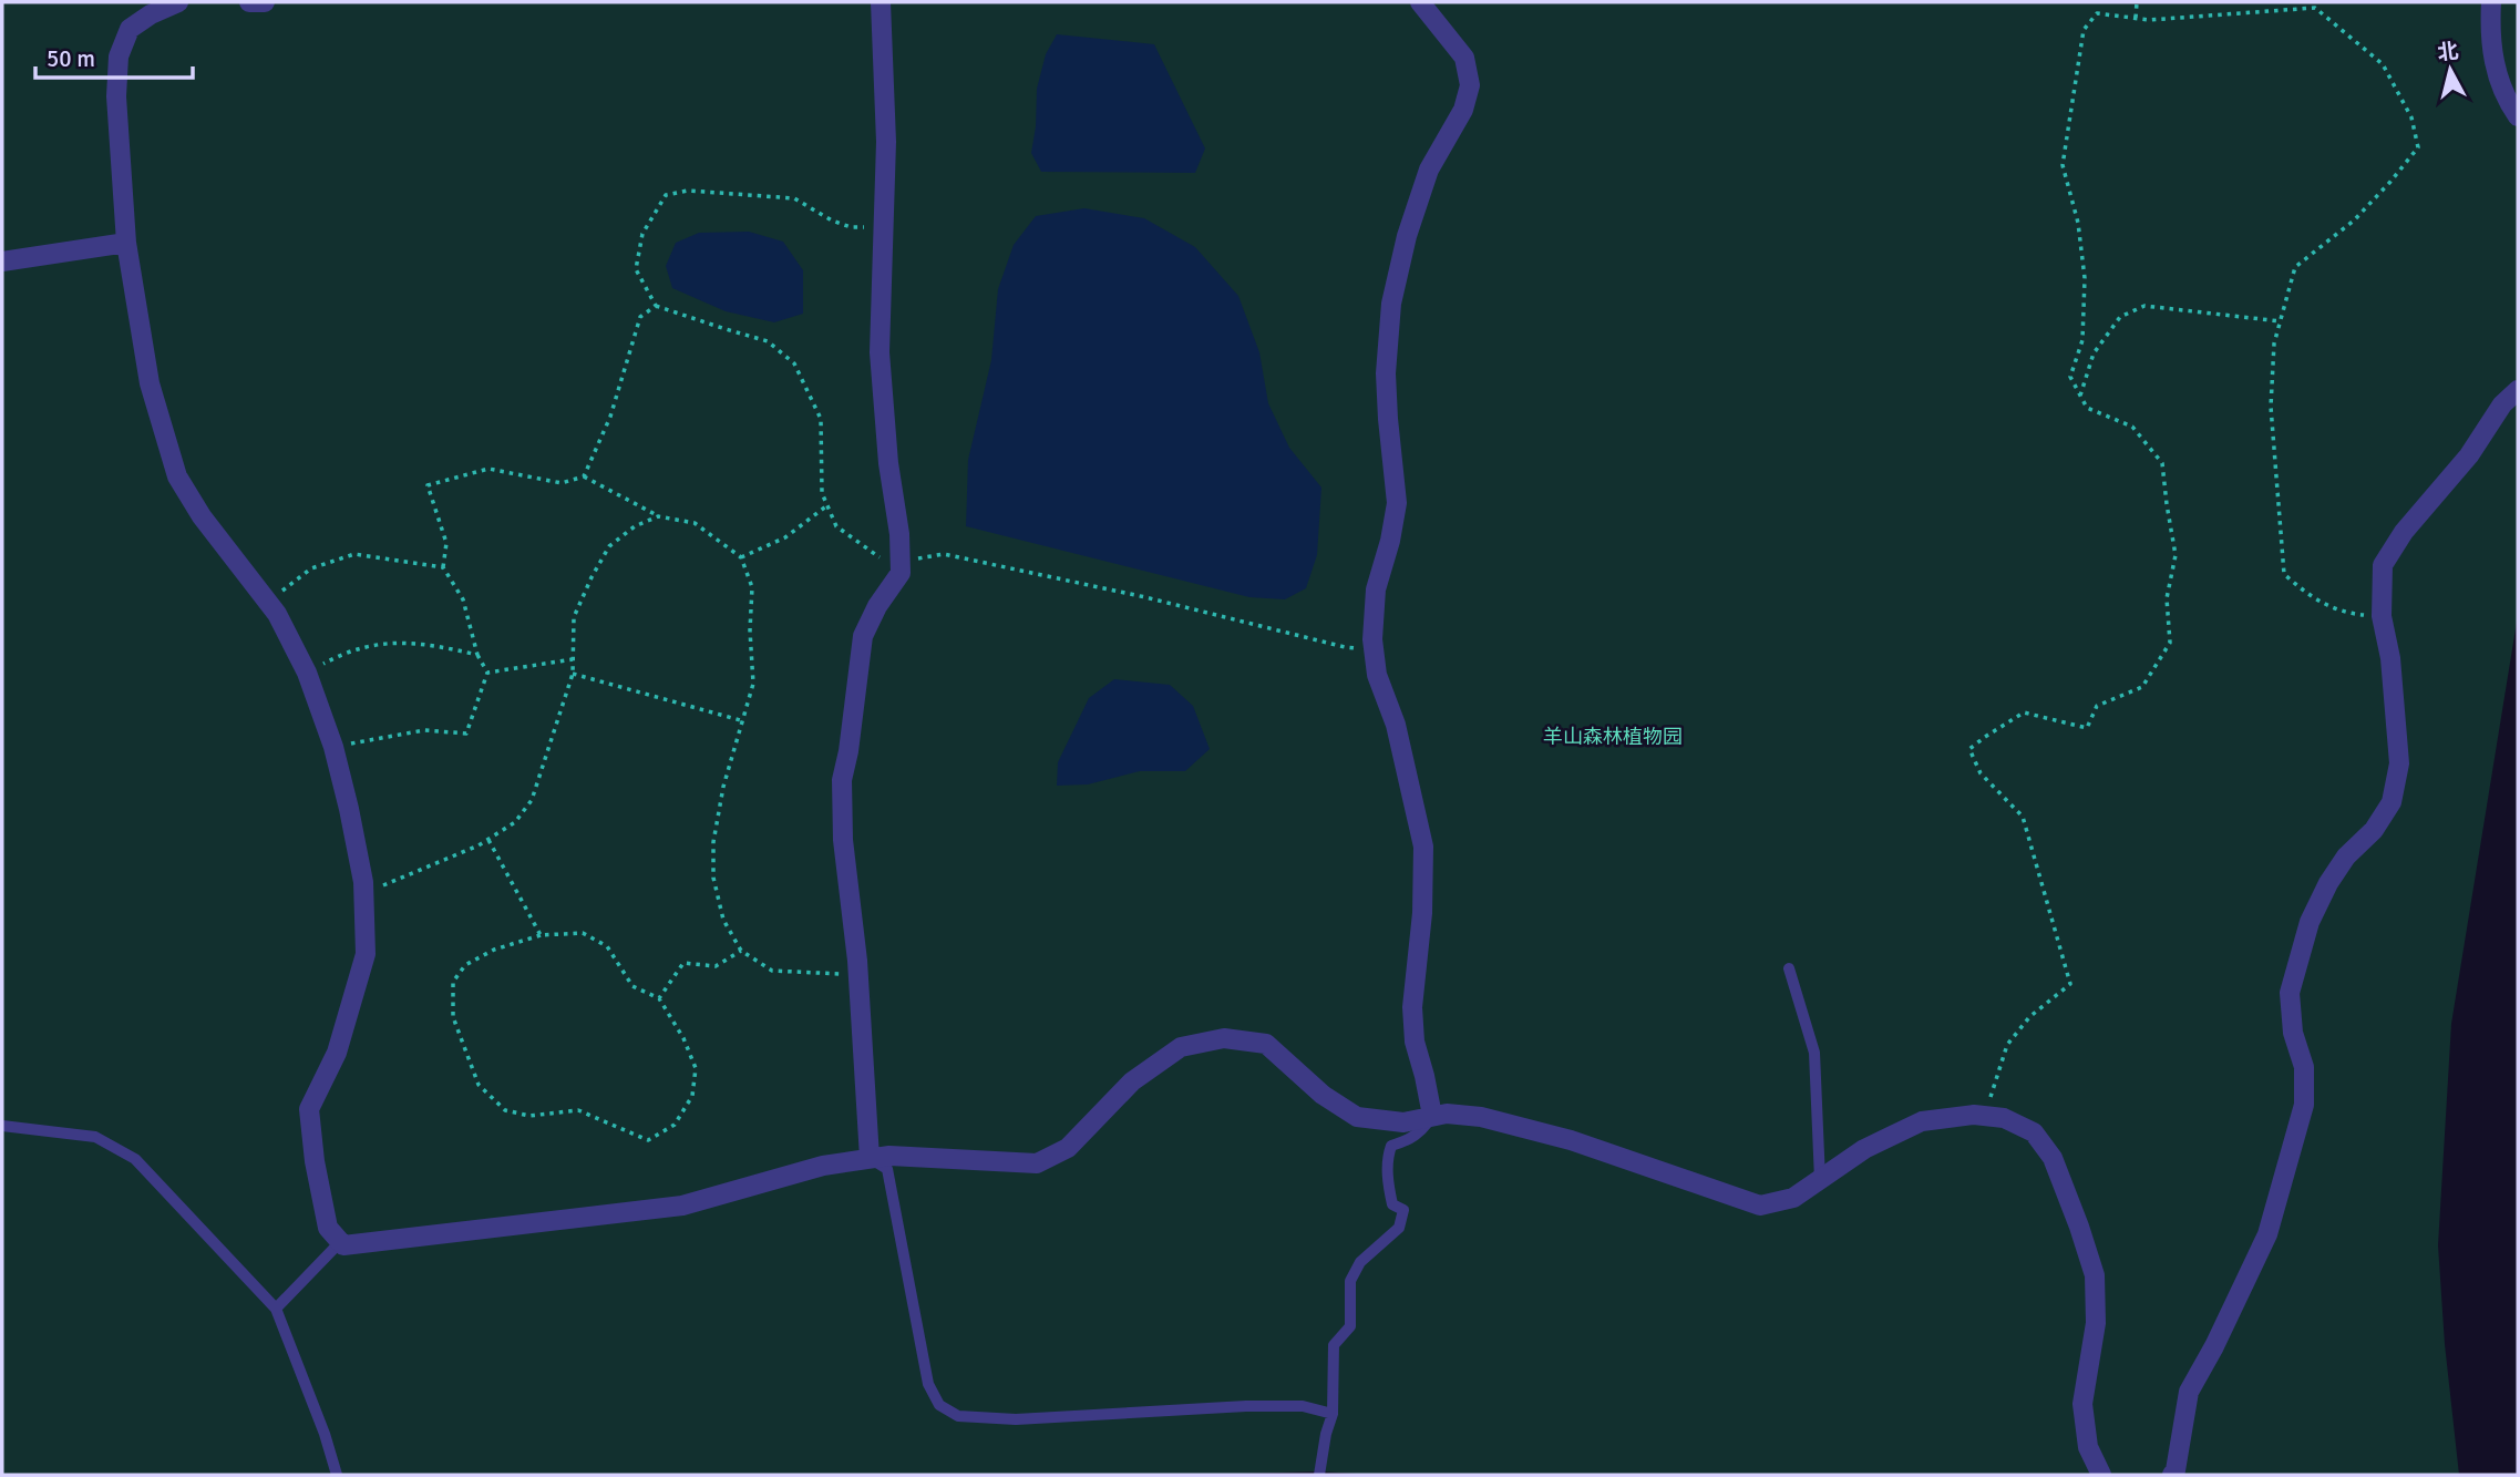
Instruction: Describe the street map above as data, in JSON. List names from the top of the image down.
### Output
{
  "parks": ["羊山森林植物园"],
  "scale_bar": "50 m",
  "north": "top"
}
